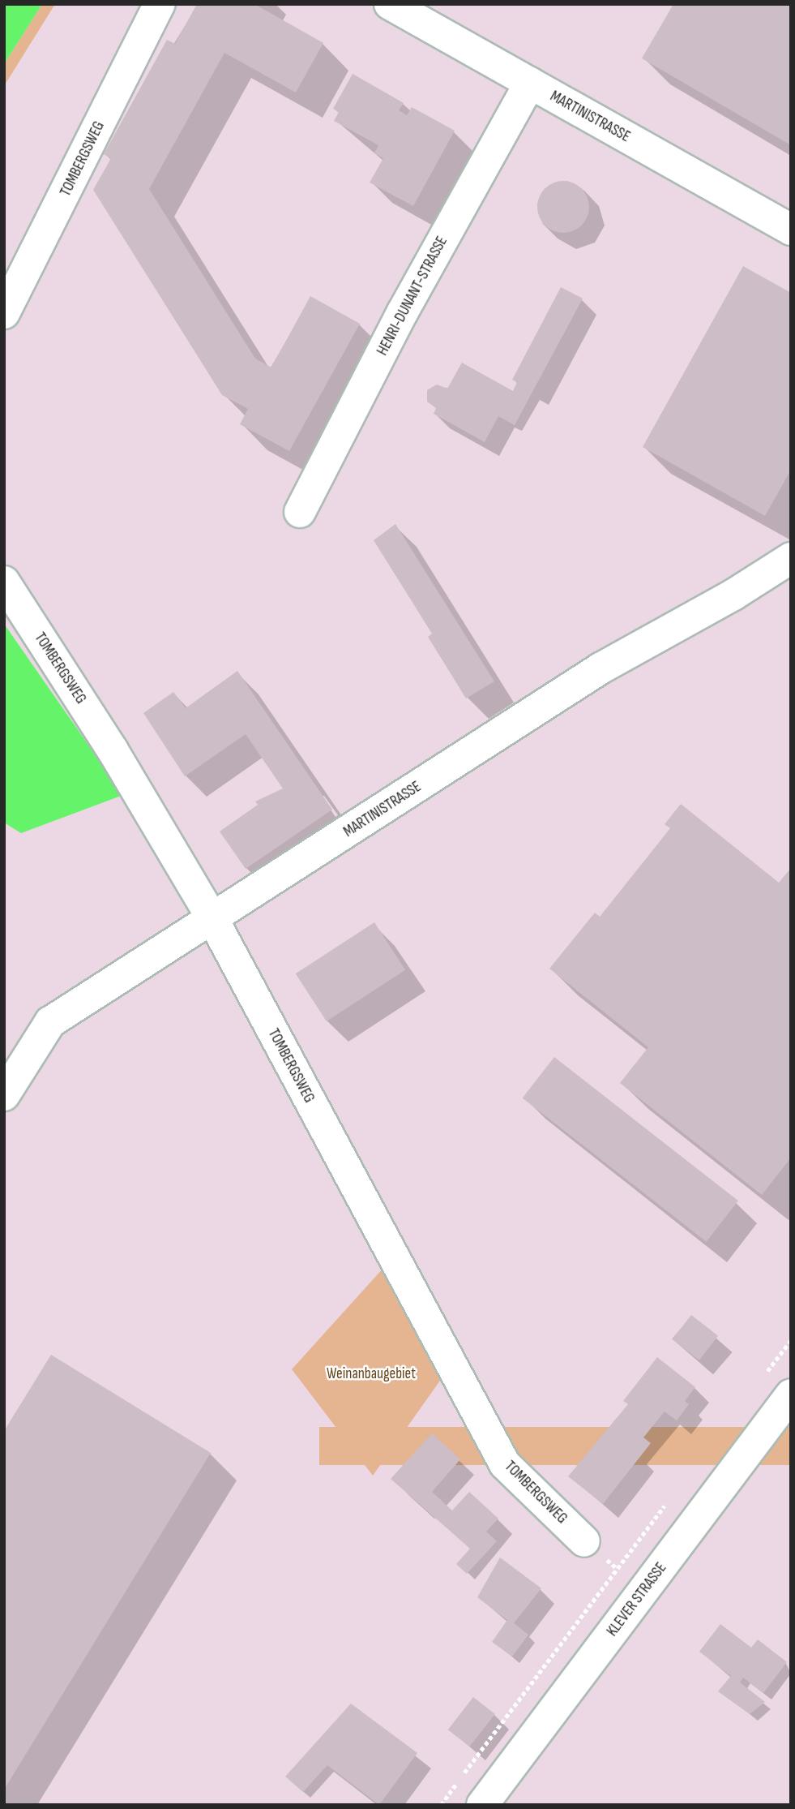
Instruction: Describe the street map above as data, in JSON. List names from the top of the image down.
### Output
{
  "streets": {
    "street": [
      "MARTINISTRASSE",
      "TOMBERGSWEG",
      "HENRI-DUNANT-STRASSE",
      "KLEVER STRASSE"
    ]
  },
  "crossings": [
    ["MARTINISTRASSE", "TOMBERGSWEG"],
    ["MARTINISTRASSE", "HENRI-DUNANT-STRASSE"]
  ],
  "parks": ["Weinanbaugebiet"]
}
